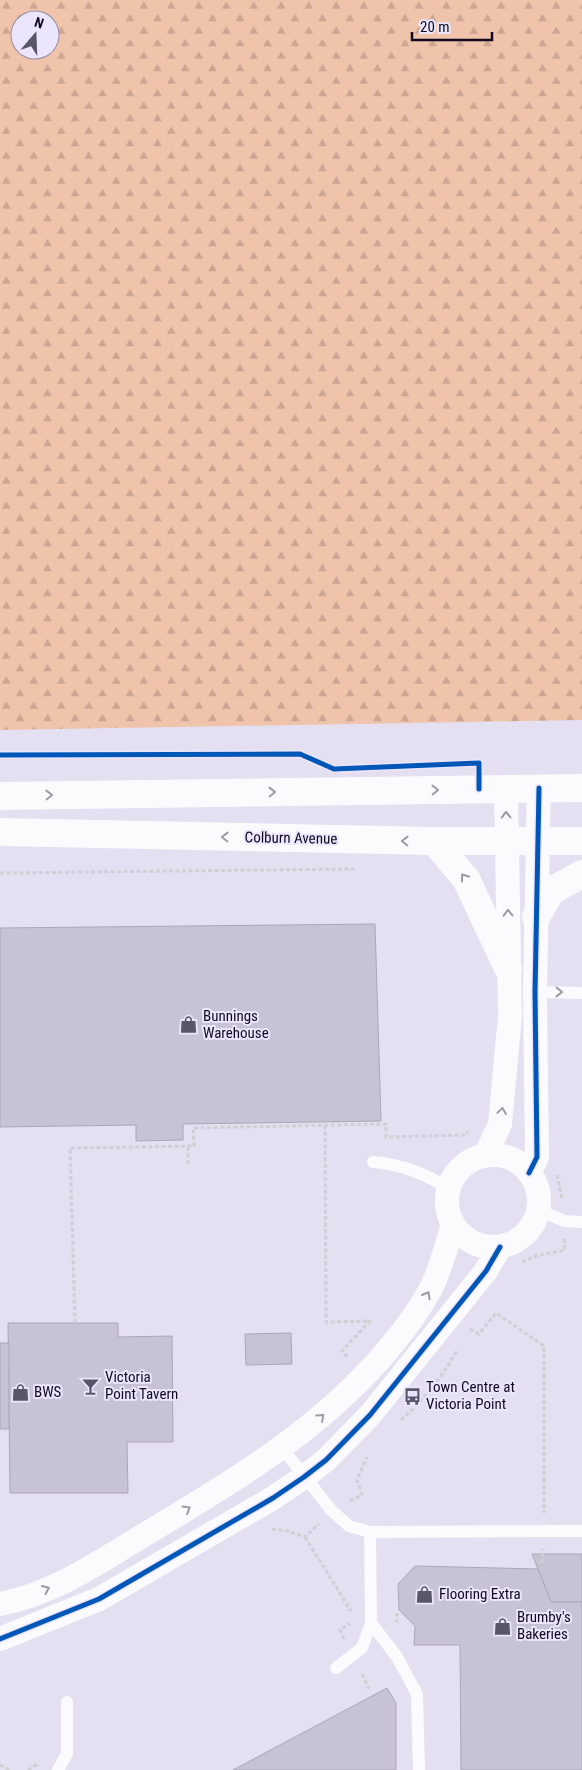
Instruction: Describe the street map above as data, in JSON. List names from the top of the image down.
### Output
{
  "streets": {
    "main road": ["Colburn Avenue"]
  },
  "places": {
    "shop": [
      "Bunnings Warehouse",
      "BWS",
      "Flooring Extra",
      "Brumby's Bakeries"
    ],
    "bar": ["Victoria Point Tavern"],
    "bus stop": ["Town Centre at Victoria Point"]
  },
  "scale_bar": "20 m",
  "north": "top"
}
